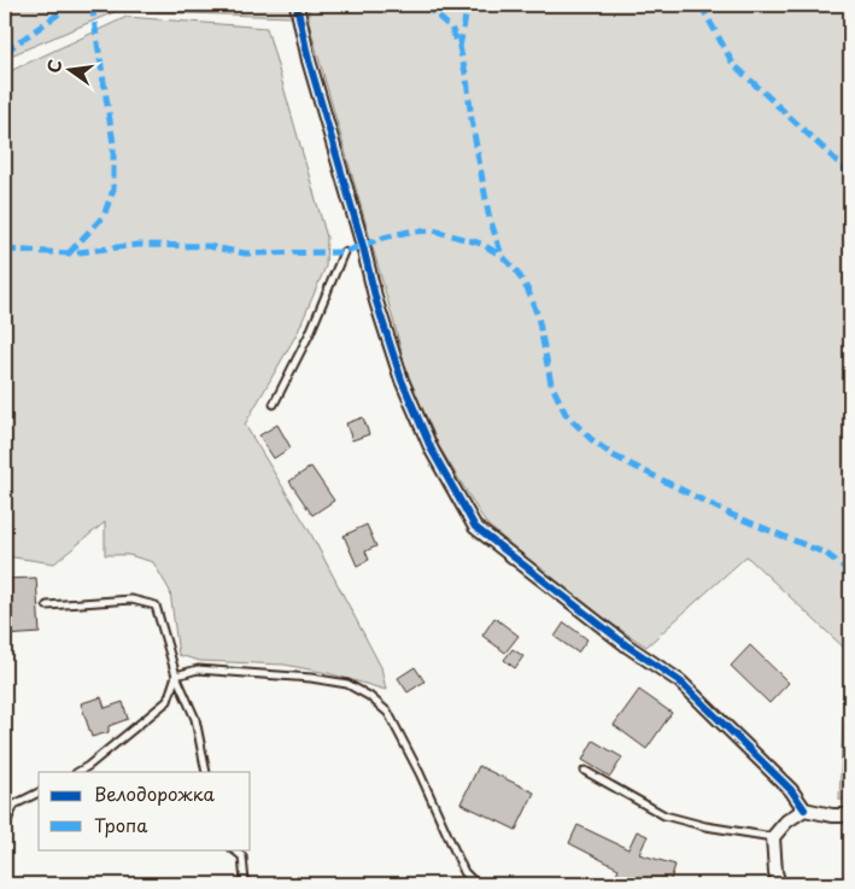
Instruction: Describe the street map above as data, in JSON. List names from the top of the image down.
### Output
{
  "legend": ["Велодорожка", "Тропа"],
  "north": "left"
}
